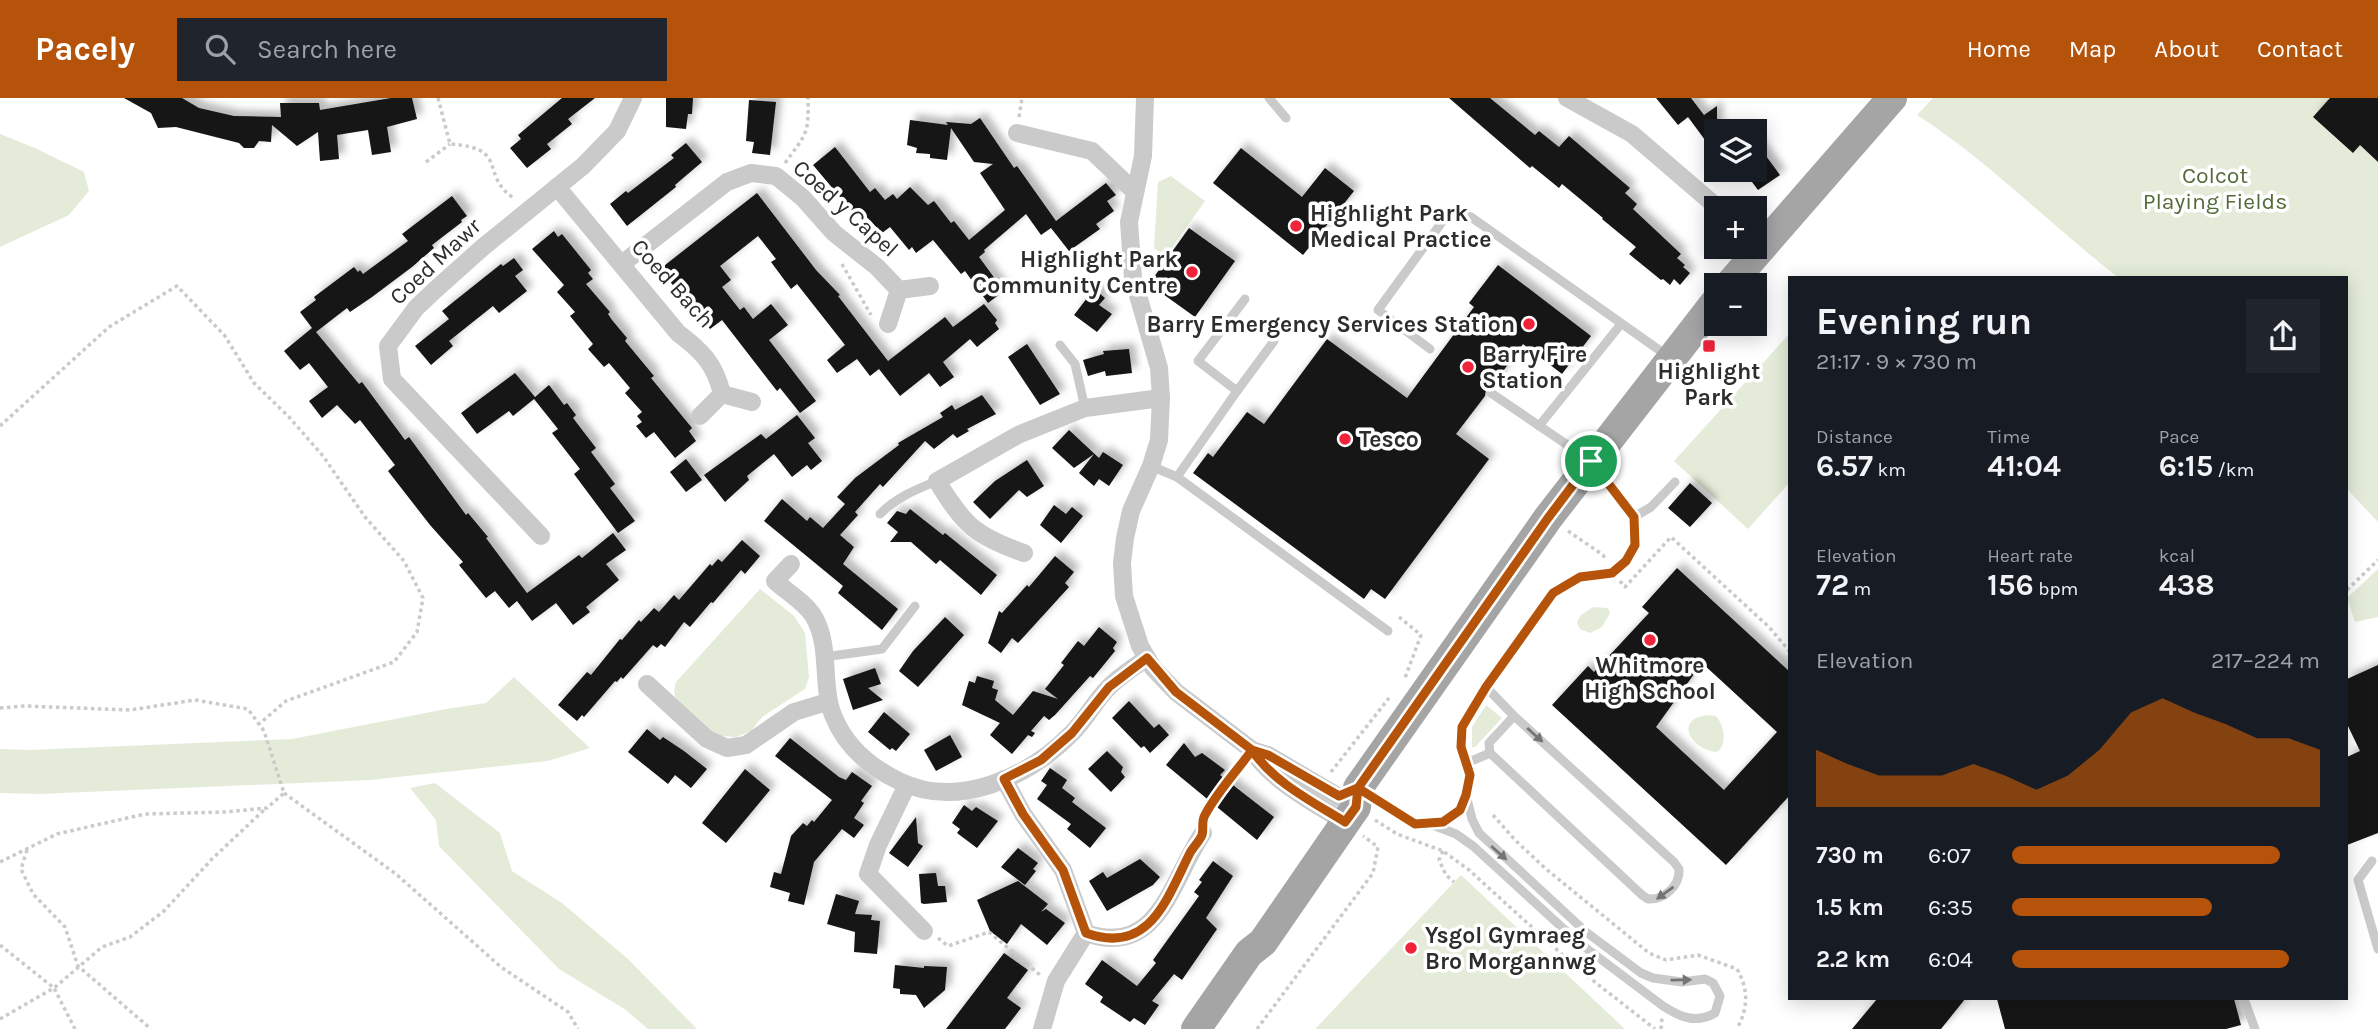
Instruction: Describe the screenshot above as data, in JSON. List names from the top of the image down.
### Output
{
  "streets": {
    "street": ["Coed y Capel", "Coed Mawr", "Coed Bach"]
  },
  "crossings": [
    ["Coed y Capel", "Coed Bach"],
    ["Coed Mawr", "Coed Bach"]
  ],
  "parks": ["Colcot Playing Fields"],
  "places": {
    "other": [
      "Highlight Park Medical Practice",
      "Highlight Park Community Centre",
      "Barry Emergency Services Station",
      "Barry Fire Station",
      "Tesco",
      "Whitmore High School",
      "Ysgol Gymraeg Bro Morgannwg"
    ],
    "transit": ["Highlight Park"]
  },
  "page": {
    "header": "Pacely",
    "search": "Search here",
    "nav": [
      "Home",
      "Map",
      "About",
      "Contact"
    ],
    "map_buttons": ["+", "−"],
    "heading": ["Evening run", "21:17 · 9 × 730 m"],
    "stats": [
      ["Distance", "6.57 km"],
      ["Time", "41:04"],
      ["Pace", "6:15 /km"],
      ["Elevation", "72 m"],
      ["Heart rate", "156 bpm"],
      ["kcal", "438"]
    ],
    "chart": ["Elevation", "217–224 m"],
    "list": [
      {
        "name": "730 m",
        "note": "6:07"
      },
      {
        "name": "1.5 km",
        "note": "6:35"
      },
      {
        "name": "2.2 km",
        "note": "6:04"
      }
    ]
  }
}
